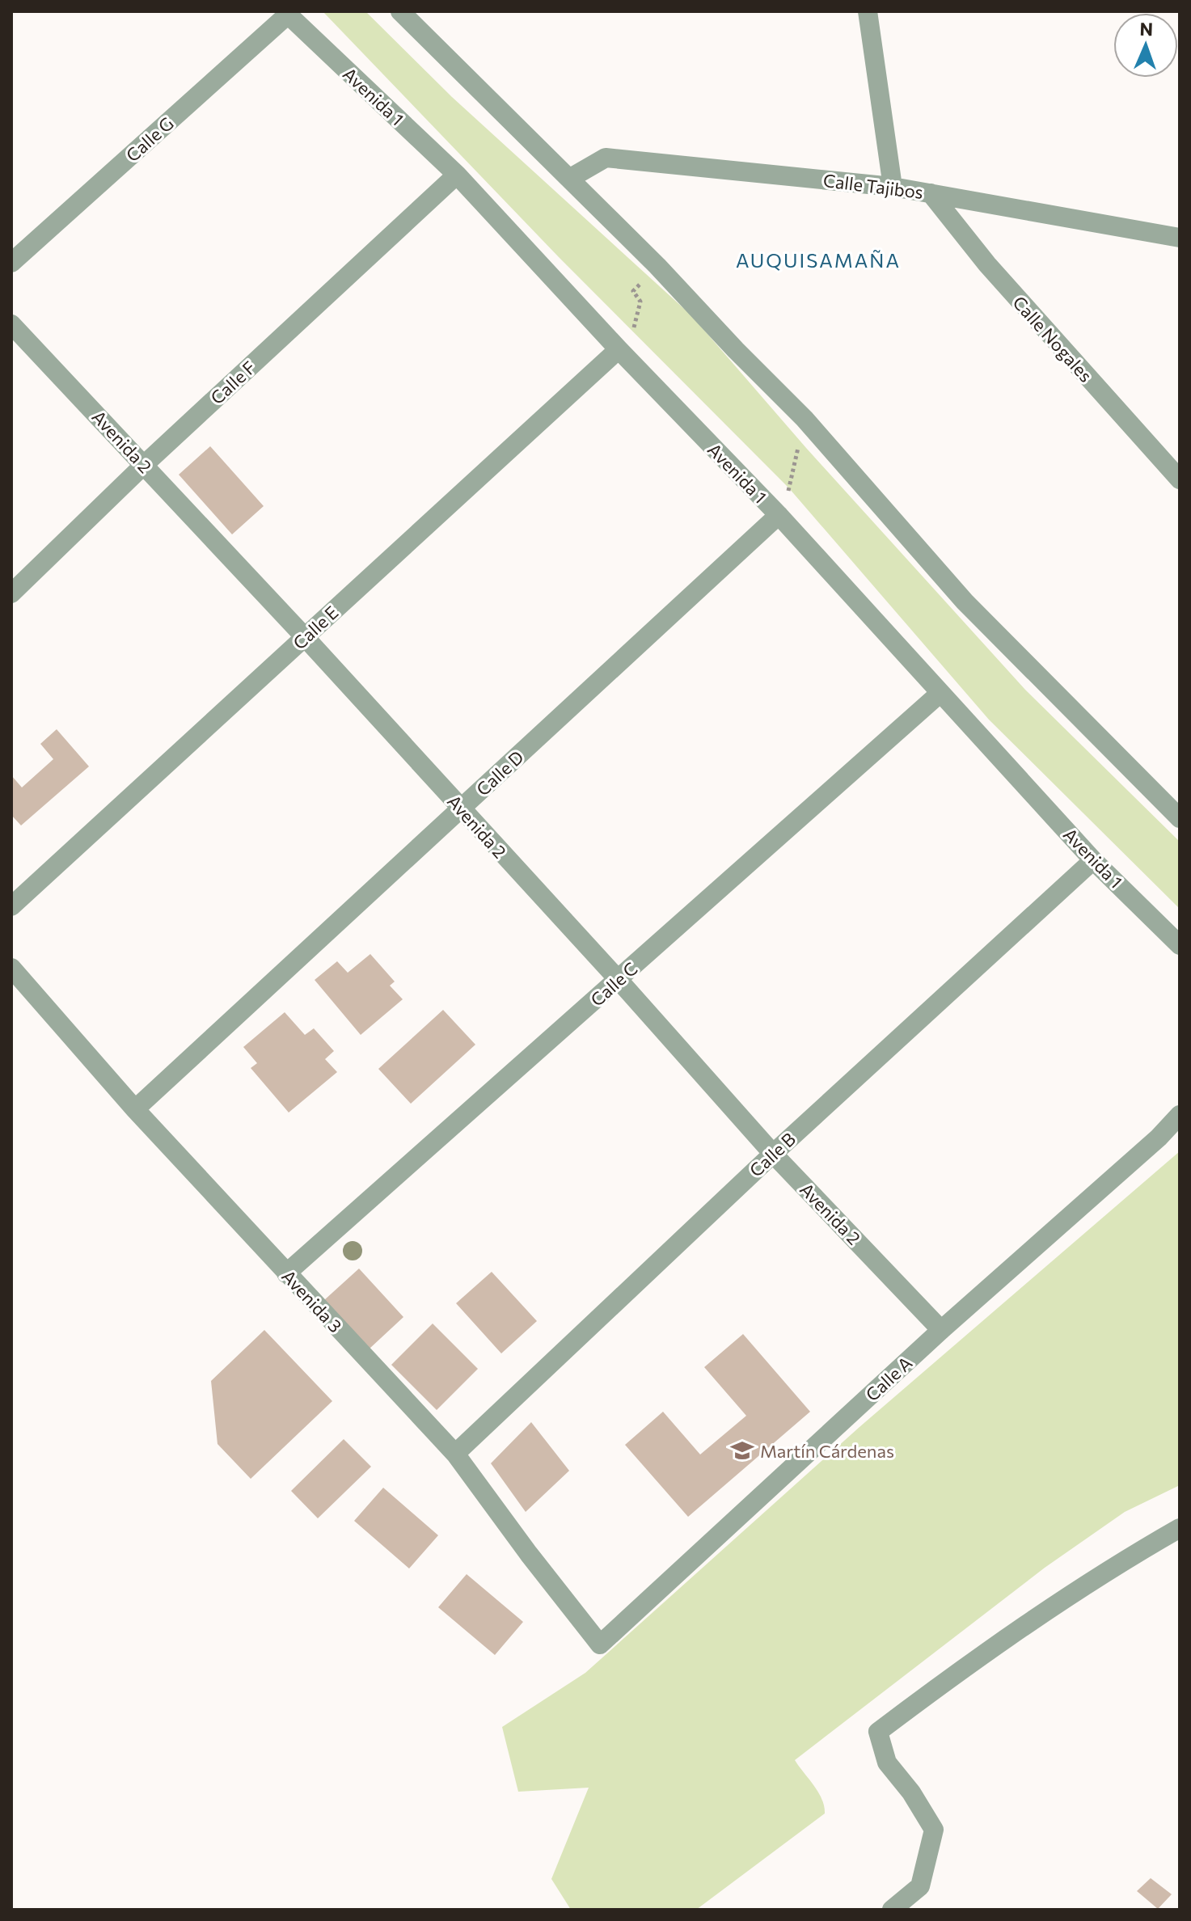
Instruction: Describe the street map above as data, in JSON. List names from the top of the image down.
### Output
{
  "streets": {
    "street": [
      "Avenida 1",
      "Calle G",
      "Calle Tajibos",
      "Calle Nogales",
      "Calle F",
      "Avenida 2",
      "Calle E",
      "Calle D",
      "Calle C",
      "Calle B",
      "Avenida 3",
      "Calle A"
    ]
  },
  "crossings": [
    ["Avenida 1", "Calle G"],
    ["Avenida 1", "Calle F"],
    ["Avenida 1", "Calle E"],
    ["Avenida 1", "Calle D"],
    ["Avenida 1", "Calle C"],
    ["Avenida 1", "Calle B"],
    ["Calle Tajibos", "Calle Nogales"],
    ["Calle F", "Avenida 2"],
    ["Avenida 2", "Calle E"],
    ["Avenida 2", "Calle D"],
    ["Avenida 2", "Calle C"],
    ["Avenida 2", "Calle B"],
    ["Avenida 2", "Calle A"],
    ["Calle D", "Avenida 3"],
    ["Calle C", "Avenida 3"],
    ["Calle B", "Avenida 3"],
    ["Avenida 3", "Calle A"]
  ],
  "districts": ["AUQUISAMAÑA"],
  "places": {
    "school or university": ["Martín Cárdenas"]
  },
  "north": "top"
}
